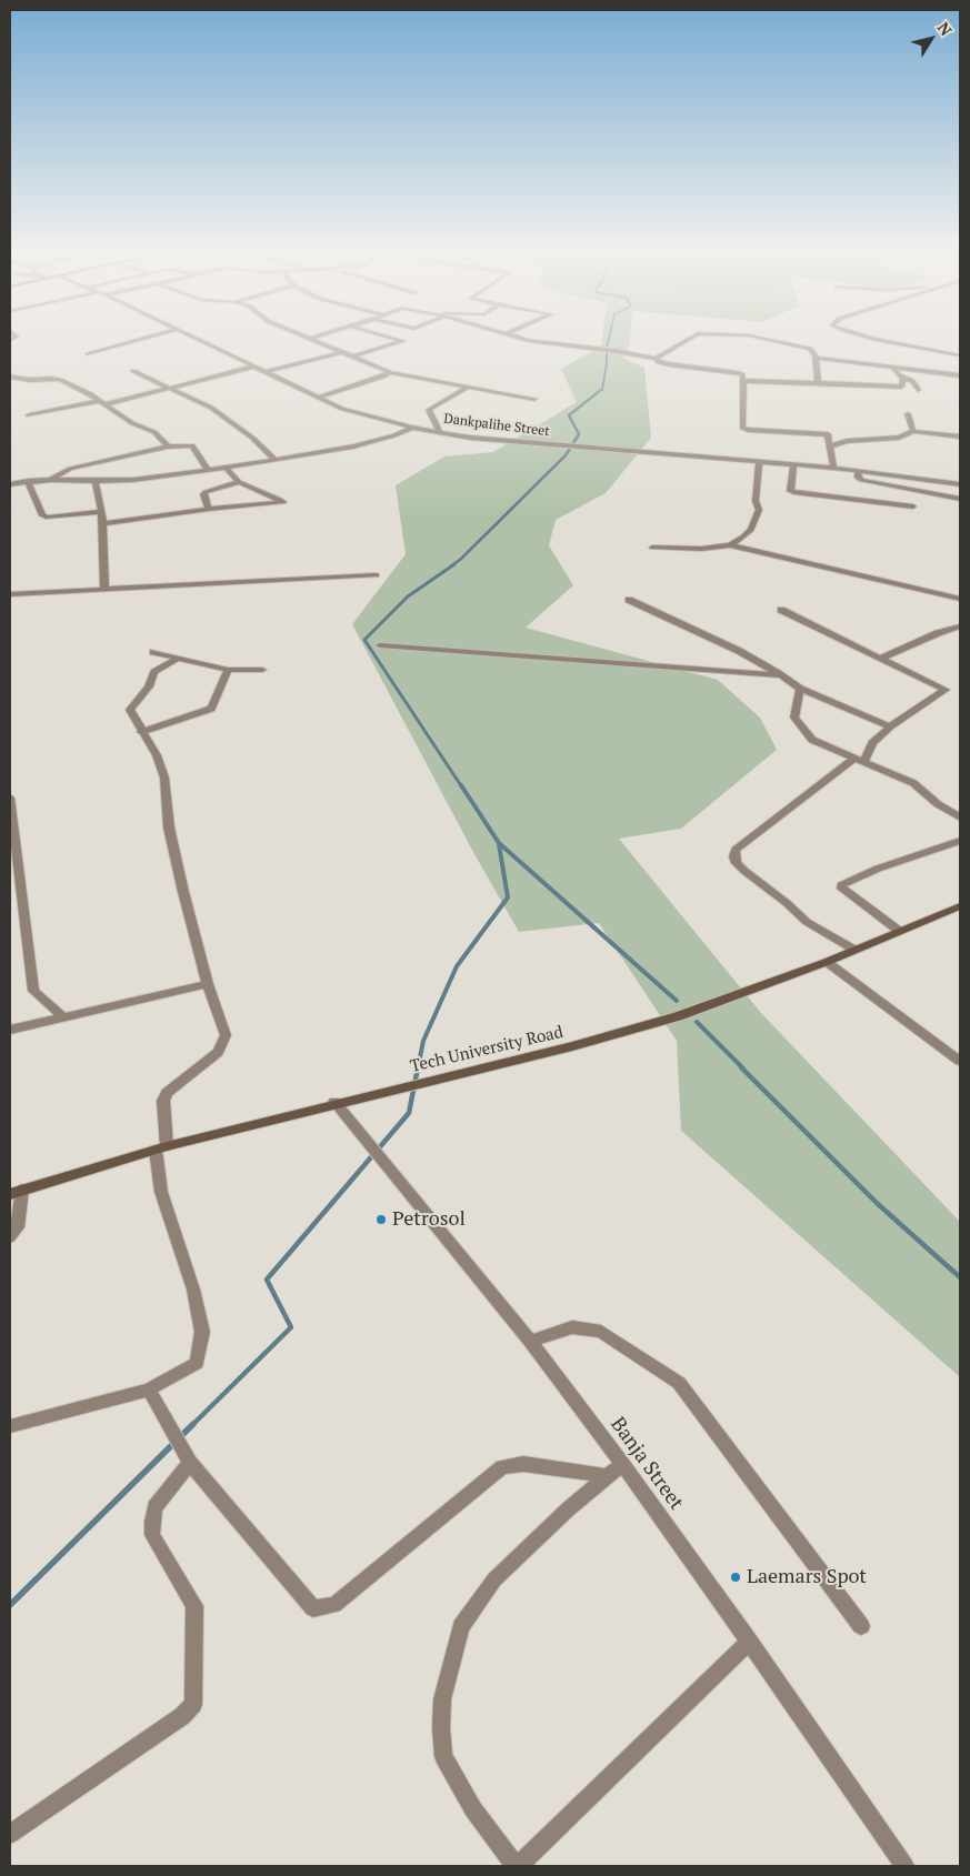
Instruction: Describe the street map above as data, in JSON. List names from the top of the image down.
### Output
{
  "streets": {
    "street": ["Dankpalihe Street", "Tech University Road", "Banja Street"]
  },
  "crossings": [
    ["Tech University Road", "Banja Street"]
  ],
  "places": ["Petrosol", "Laemars Spot"],
  "north": "top right"
}
